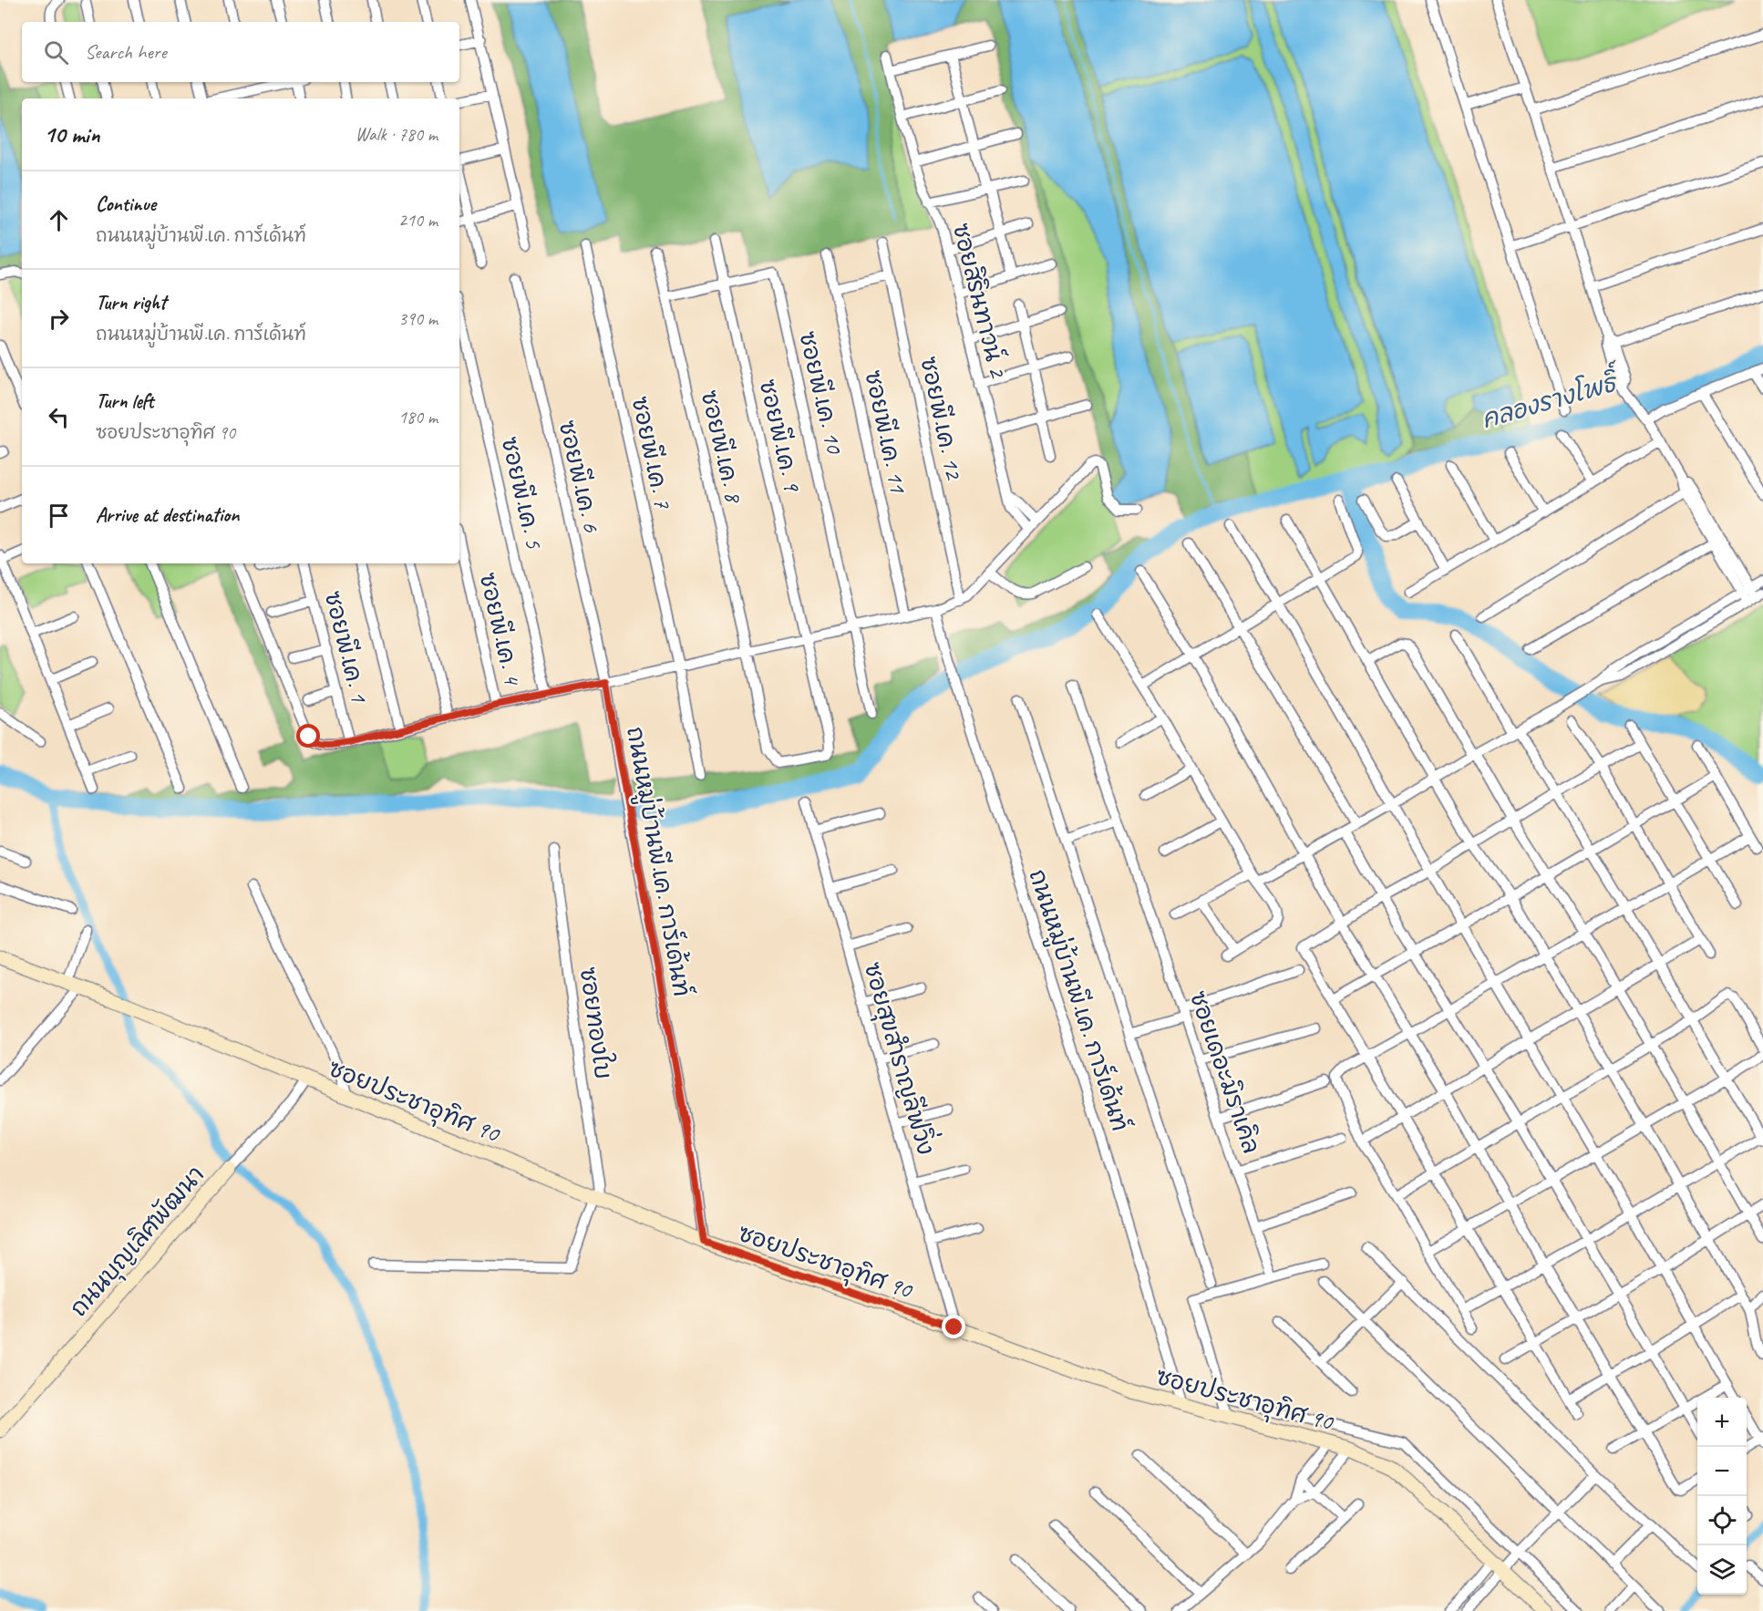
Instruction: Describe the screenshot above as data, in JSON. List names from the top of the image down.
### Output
{
  "streets": {
    "street": [
      "ซอยสิรินทาวน์ 2",
      "ซอยพี.เค. 10",
      "ซอยพี.เค. 12",
      "ซอยพี.เค. 11",
      "ซอยพี.เค. 9",
      "ซอยพี.เค. 8",
      "ซอยพี.เค. 7",
      "ซอยพี.เค. 6",
      "ซอยพี.เค. 5",
      "ซอยพี.เค. 4",
      "ซอยพี.เค. 1",
      "ถนนหมู่บ้านพี.เค. การ์เด้นท์",
      "ซอยทองใบ",
      "ซอยสุขสำราญลีฟวิ่ง",
      "ซอยเดอะมิราเคิล",
      "ซอยประชาอุทิศ 90",
      "ถนนบุญเลิศพัฒนา"
    ]
  },
  "crossings": [
    ["ซอยพี.เค. 10", "ซอยพี.เค. 9"],
    ["ซอยพี.เค. 10", "ซอยพี.เค. 8"],
    ["ซอยพี.เค. 9", "ซอยพี.เค. 8"],
    ["ซอยพี.เค. 6", "ถนนหมู่บ้านพี.เค. การ์เด้นท์"],
    ["ถนนหมู่บ้านพี.เค. การ์เด้นท์", "ซอยประชาอุทิศ 90"],
    ["ซอยทองใบ", "ซอยประชาอุทิศ 90"],
    ["ซอยสุขสำราญลีฟวิ่ง", "ซอยประชาอุทิศ 90"],
    ["ซอยประชาอุทิศ 90", "ถนนบุญเลิศพัฒนา"]
  ],
  "water": ["คลองรางโพธิ์"],
  "page": {
    "search": "Search here",
    "heading": ["10 min", "Walk · 780 m"],
    "list": [
      ["Continue", "ถนนหมู่บ้านพี.เค. การ์เด้นท์", "210 m"],
      ["Turn right", "ถนนหมู่บ้านพี.เค. การ์เด้นท์", "390 m"],
      ["Turn left", "ซอยประชาอุทิศ 90", "180 m"],
      "Arrive at destination"
    ],
    "map_buttons": ["+", "−"]
  }
}
